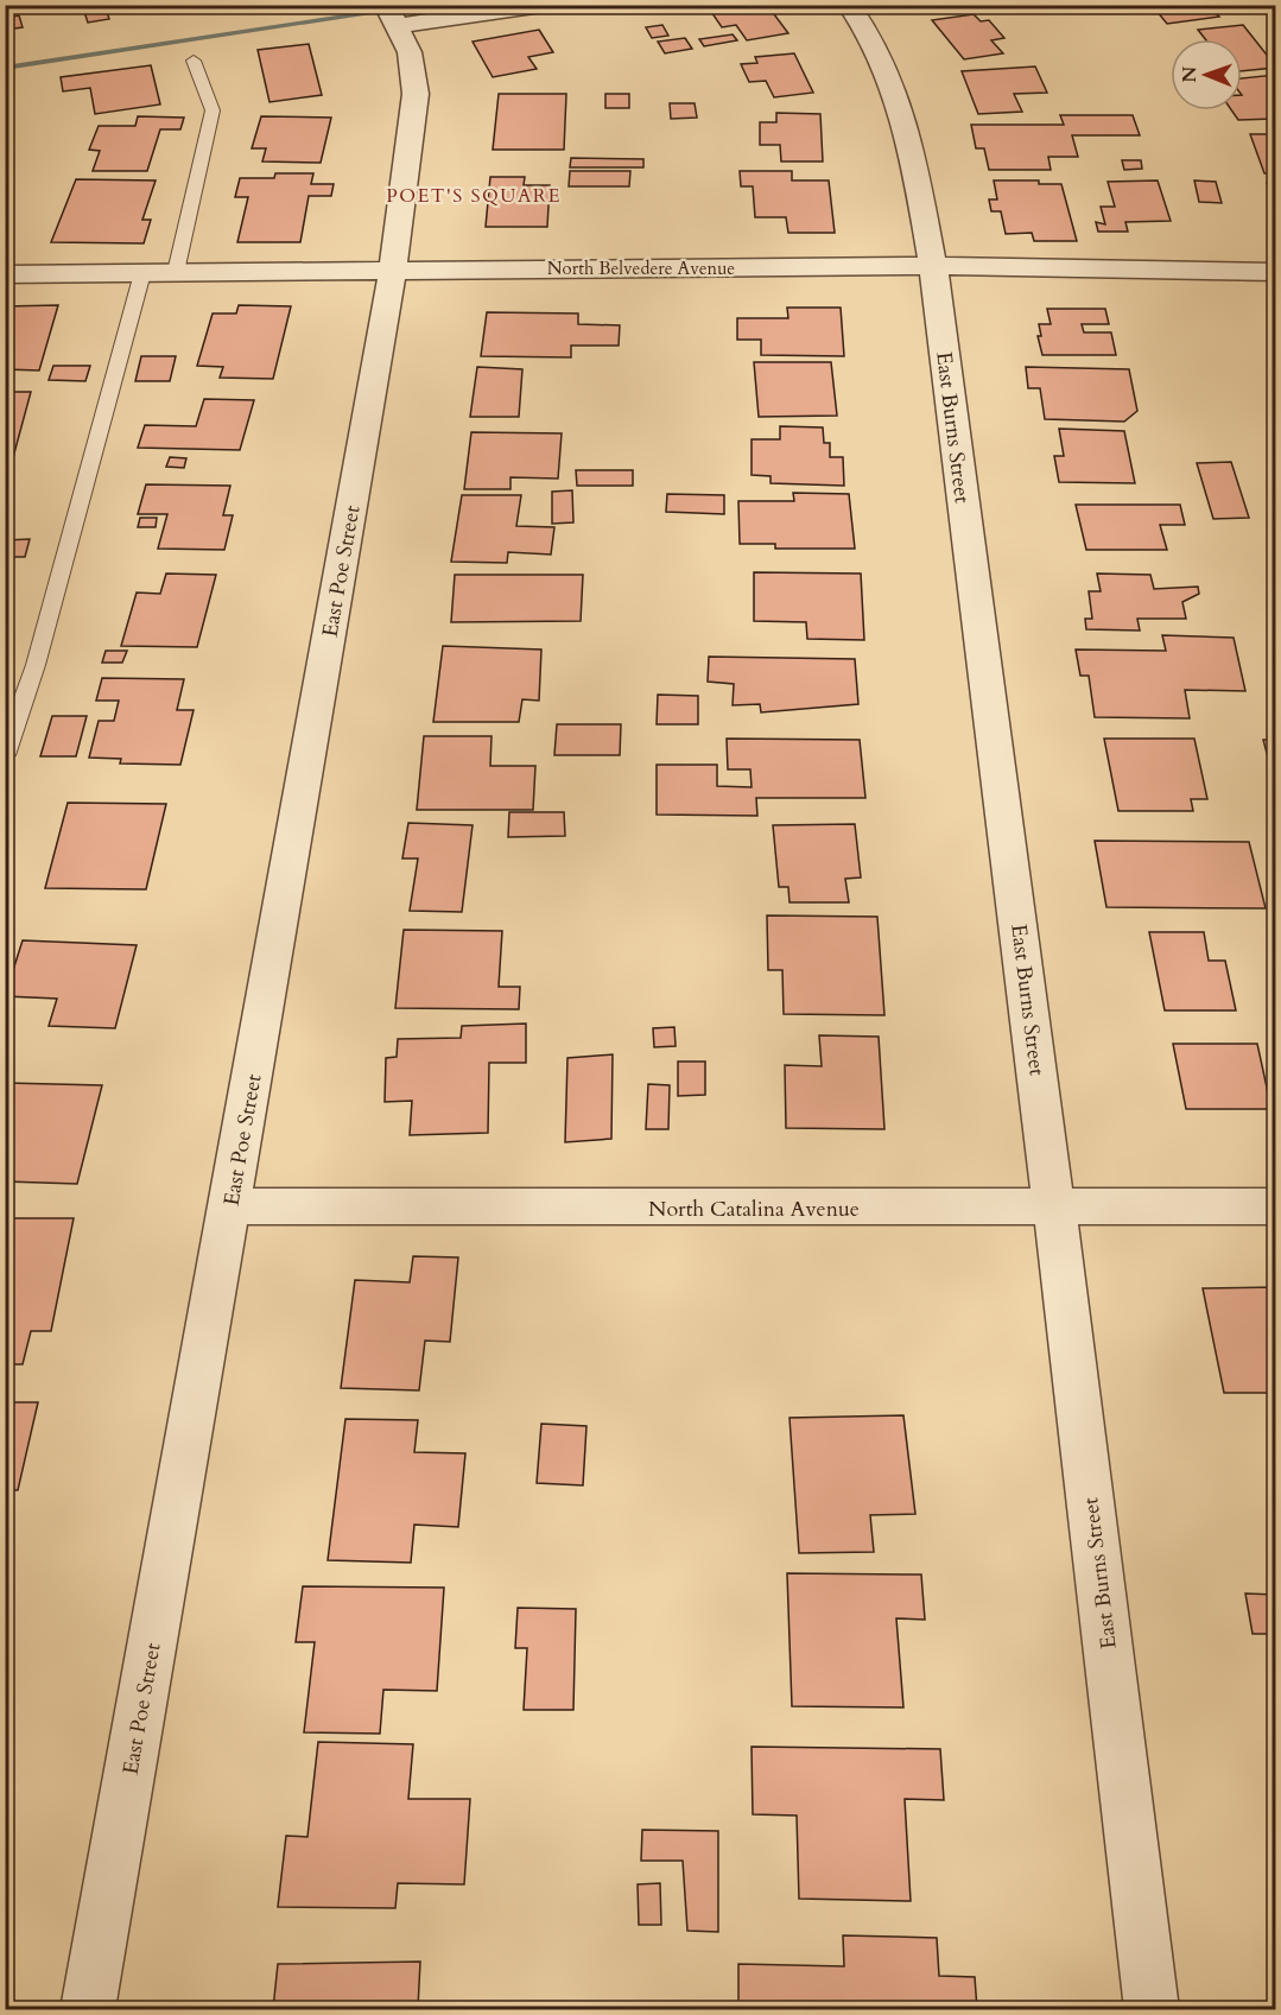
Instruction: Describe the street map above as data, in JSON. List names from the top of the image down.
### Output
{
  "streets": {
    "street": [
      "North Belvedere Avenue",
      "East Burns Street",
      "East Poe Street",
      "North Catalina Avenue"
    ]
  },
  "crossings": [
    ["North Belvedere Avenue", "East Burns Street"],
    ["North Belvedere Avenue", "East Poe Street"],
    ["East Burns Street", "North Catalina Avenue"],
    ["East Poe Street", "North Catalina Avenue"]
  ],
  "districts": ["POET'S SQUARE"],
  "north": "left"
}
